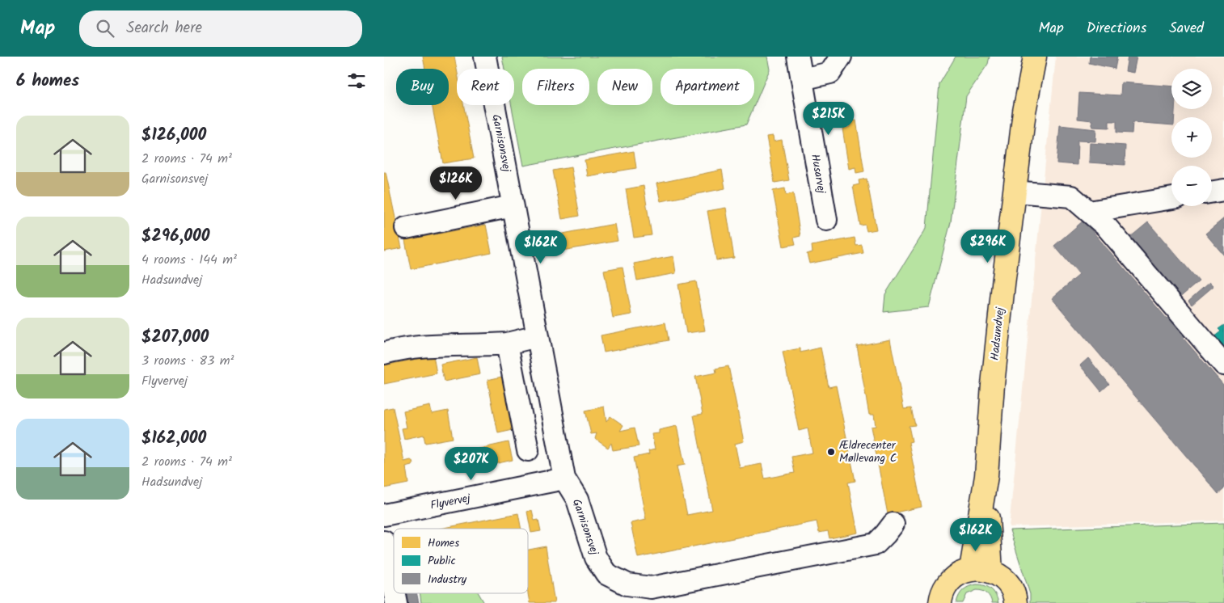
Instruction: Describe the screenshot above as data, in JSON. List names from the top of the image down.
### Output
{
  "streets": {
    "main road": ["Hadsundvej"],
    "street": ["Garnisonsvej", "Husarvej", "Flyvervej"]
  },
  "crossings": [
    ["Garnisonsvej", "Flyvervej"]
  ],
  "places": ["Ældrecenter Møllevang C"],
  "legend": ["Homes", "Public", "Industry"],
  "page": {
    "header": "Map",
    "search": "Search here",
    "nav": ["Map", "Directions", "Saved"],
    "heading": "6 homes",
    "map_buttons": ["+", "−"],
    "chip": [
      "Buy",
      "Rent",
      "Filters",
      "New",
      "Apartment"
    ],
    "price": [
      "$215K",
      "$126K",
      "$296K",
      "$162K",
      "$207K",
      "$162K"
    ],
    "list": [
      {
        "name": "$126,000",
        "note": "2 rooms · 74 m² · Garnisonsvej"
      },
      {
        "name": "$296,000",
        "note": "4 rooms · 144 m² · Hadsundvej"
      },
      {
        "name": "$207,000",
        "note": "3 rooms · 83 m² · Flyvervej"
      },
      {
        "name": "$162,000",
        "note": "2 rooms · 74 m² · Hadsundvej"
      }
    ]
  }
}
